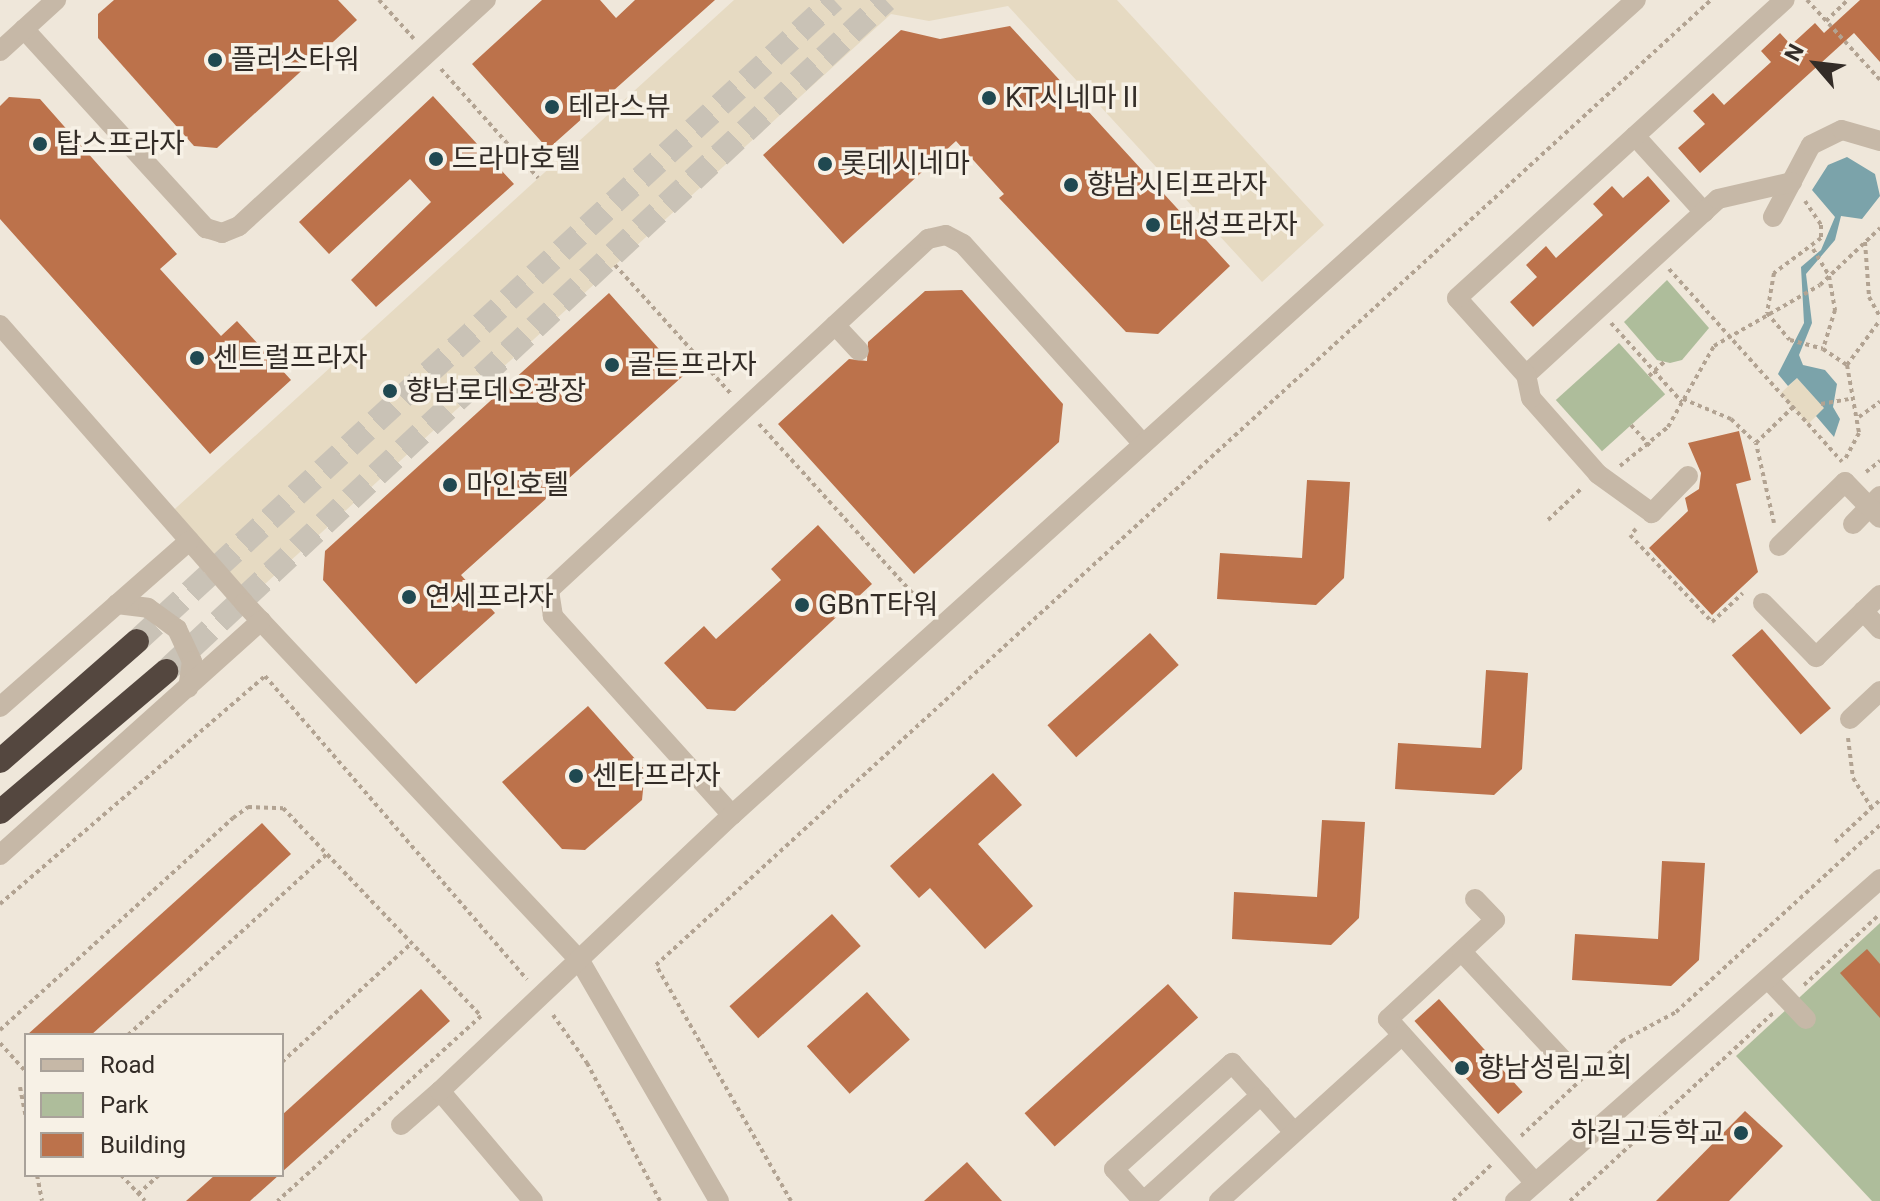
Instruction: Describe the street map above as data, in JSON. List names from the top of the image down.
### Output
{
  "places": [
    "플러스타워",
    "KT시네마Ⅱ",
    "테라스뷰",
    "탑스프라자",
    "드라마호텔",
    "롯데시네마",
    "향남시티프라자",
    "대성프라자",
    "센트럴프라자",
    "골든프라자",
    "향남로데오광장",
    "마인호텔",
    "연세프라자",
    "GBnT타워",
    "센타프라자",
    "향남성림교회",
    "하길고등학교"
  ],
  "legend": ["Road", "Park", "Building"],
  "north": "top left"
}
